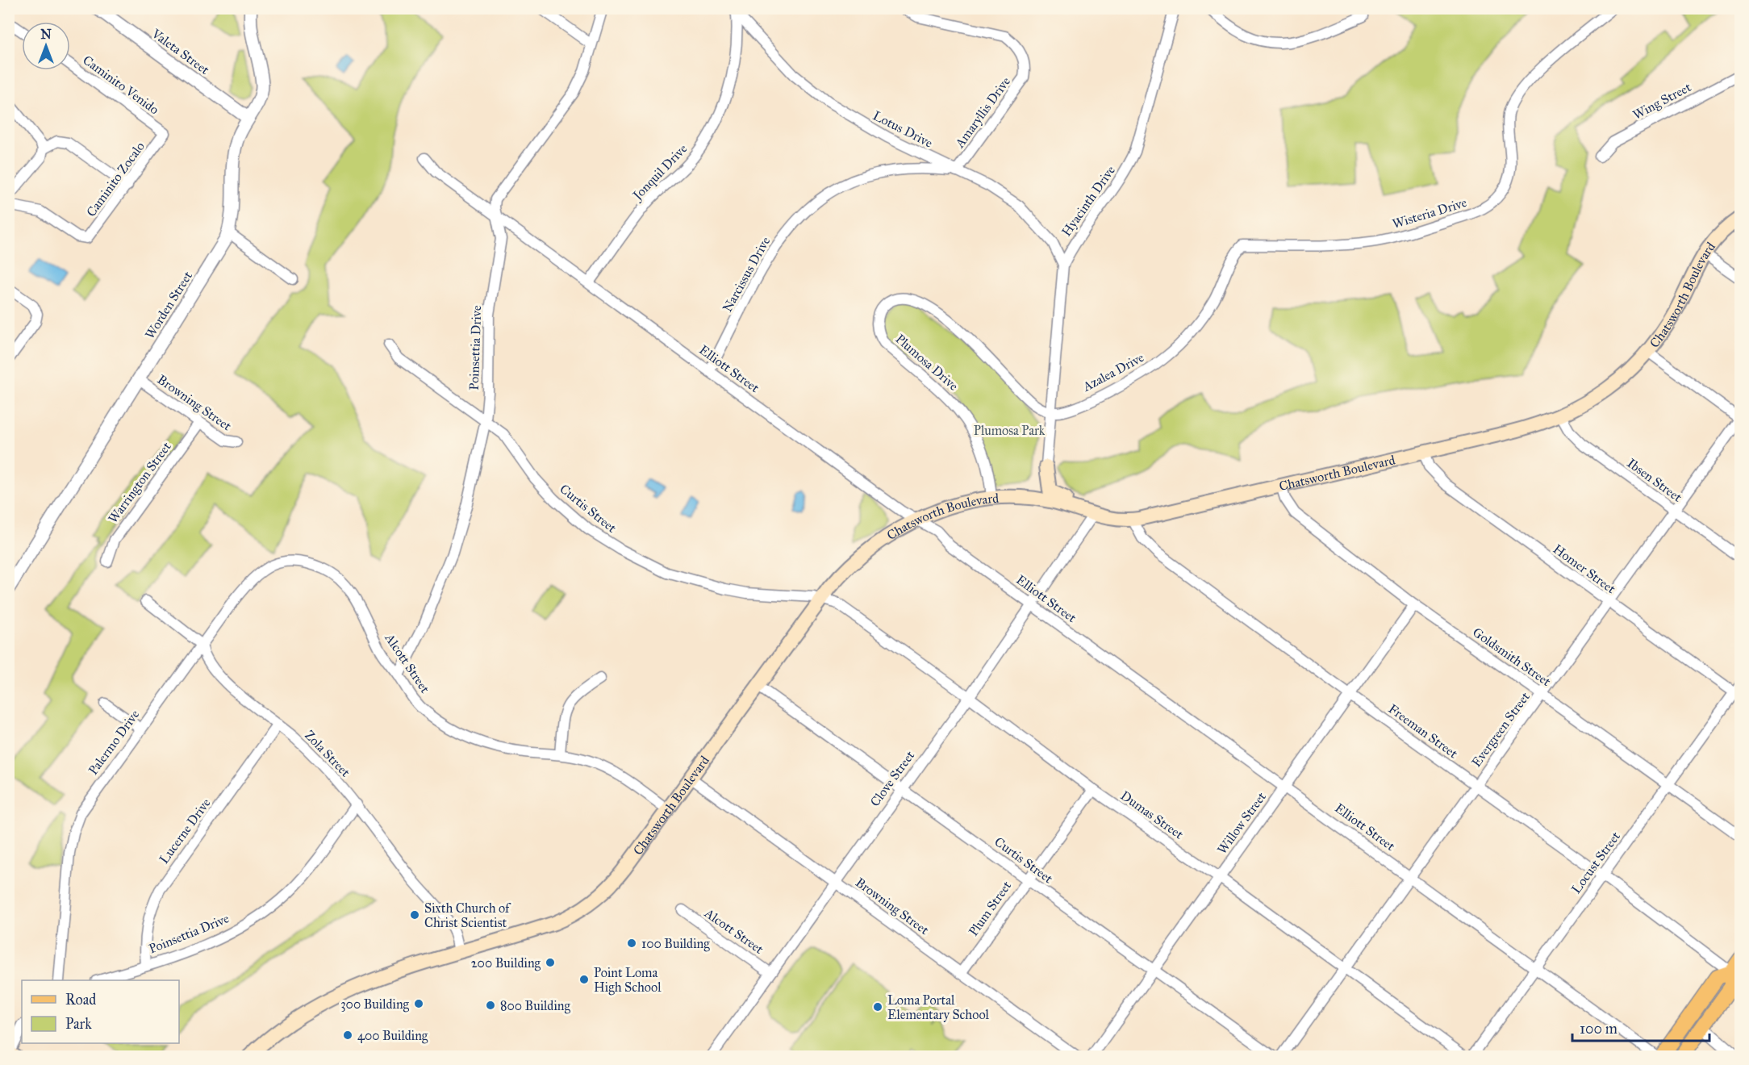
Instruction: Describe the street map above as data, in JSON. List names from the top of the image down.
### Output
{
  "streets": {
    "main road": ["Chatsworth Boulevard"],
    "street": [
      "Valeta Street",
      "Caminito Venido",
      "Wing Street",
      "Amaryllis Drive",
      "Lotus Drive",
      "Jonquil Drive",
      "Caminito Zocalo",
      "Hyacinth Drive",
      "Wisteria Drive",
      "Narcissus Drive",
      "Worden Street",
      "Poinsettia Drive",
      "Plumosa Drive",
      "Elliott Street",
      "Azalea Drive",
      "Browning Street",
      "Ibsen Street",
      "Warrington Street",
      "Curtis Street",
      "Homer Street",
      "Goldsmith Street",
      "Alcott Street",
      "Evergreen Street",
      "Freeman Street",
      "Palermo Drive",
      "Zola Street",
      "Clove Street",
      "Dumas Street",
      "Willow Street",
      "Lucerne Drive",
      "Locust Street",
      "Plum Street"
    ]
  },
  "crossings": [
    ["Valeta Street", "Worden Street"],
    ["Caminito Venido", "Caminito Zocalo"],
    ["Amaryllis Drive", "Lotus Drive"],
    ["Amaryllis Drive", "Narcissus Drive"],
    ["Lotus Drive", "Jonquil Drive"],
    ["Lotus Drive", "Hyacinth Drive"],
    ["Lotus Drive", "Narcissus Drive"],
    ["Jonquil Drive", "Elliott Street"],
    ["Hyacinth Drive", "Chatsworth Boulevard"],
    ["Hyacinth Drive", "Plumosa Drive"],
    ["Hyacinth Drive", "Azalea Drive"],
    ["Wisteria Drive", "Azalea Drive"],
    ["Narcissus Drive", "Elliott Street"],
    ["Chatsworth Boulevard", "Plumosa Drive"],
    ["Chatsworth Boulevard", "Elliott Street"],
    ["Chatsworth Boulevard", "Browning Street"],
    ["Chatsworth Boulevard", "Ibsen Street"],
    ["Chatsworth Boulevard", "Curtis Street"],
    ["Chatsworth Boulevard", "Homer Street"],
    ["Chatsworth Boulevard", "Goldsmith Street"],
    ["Chatsworth Boulevard", "Alcott Street"],
    ["Chatsworth Boulevard", "Freeman Street"],
    ["Chatsworth Boulevard", "Zola Street"],
    ["Chatsworth Boulevard", "Clove Street"],
    ["Chatsworth Boulevard", "Dumas Street"],
    ["Worden Street", "Browning Street"],
    ["Poinsettia Drive", "Elliott Street"],
    ["Poinsettia Drive", "Curtis Street"],
    ["Poinsettia Drive", "Alcott Street"],
    ["Poinsettia Drive", "Zola Street"],
    ["Poinsettia Drive", "Lucerne Drive"],
    ["Plumosa Drive", "Azalea Drive"],
    ["Elliott Street", "Evergreen Street"],
    ["Elliott Street", "Clove Street"],
    ["Elliott Street", "Willow Street"],
    ["Elliott Street", "Locust Street"],
    ["Browning Street", "Warrington Street"],
    ["Browning Street", "Clove Street"],
    ["Browning Street", "Plum Street"],
    ["Ibsen Street", "Evergreen Street"],
    ["Curtis Street", "Clove Street"],
    ["Curtis Street", "Dumas Street"],
    ["Curtis Street", "Willow Street"],
    ["Curtis Street", "Plum Street"],
    ["Homer Street", "Evergreen Street"],
    ["Homer Street", "Locust Street"],
    ["Goldsmith Street", "Evergreen Street"],
    ["Goldsmith Street", "Willow Street"],
    ["Goldsmith Street", "Locust Street"],
    ["Alcott Street", "Palermo Drive"],
    ["Alcott Street", "Clove Street"],
    ["Evergreen Street", "Freeman Street"],
    ["Evergreen Street", "Dumas Street"],
    ["Freeman Street", "Willow Street"],
    ["Freeman Street", "Locust Street"],
    ["Palermo Drive", "Zola Street"],
    ["Zola Street", "Lucerne Drive"],
    ["Clove Street", "Dumas Street"],
    ["Dumas Street", "Willow Street"],
    ["Dumas Street", "Plum Street"]
  ],
  "parks": ["Plumosa Park"],
  "places": [
    "Sixth Church of Christ Scientist",
    "100 Building",
    "200 Building",
    "Point Loma High School",
    "300 Building",
    "800 Building",
    "Loma Portal Elementary School",
    "400 Building"
  ],
  "legend": ["Road", "Park"],
  "scale_bar": "100 m",
  "north": "top"
}
